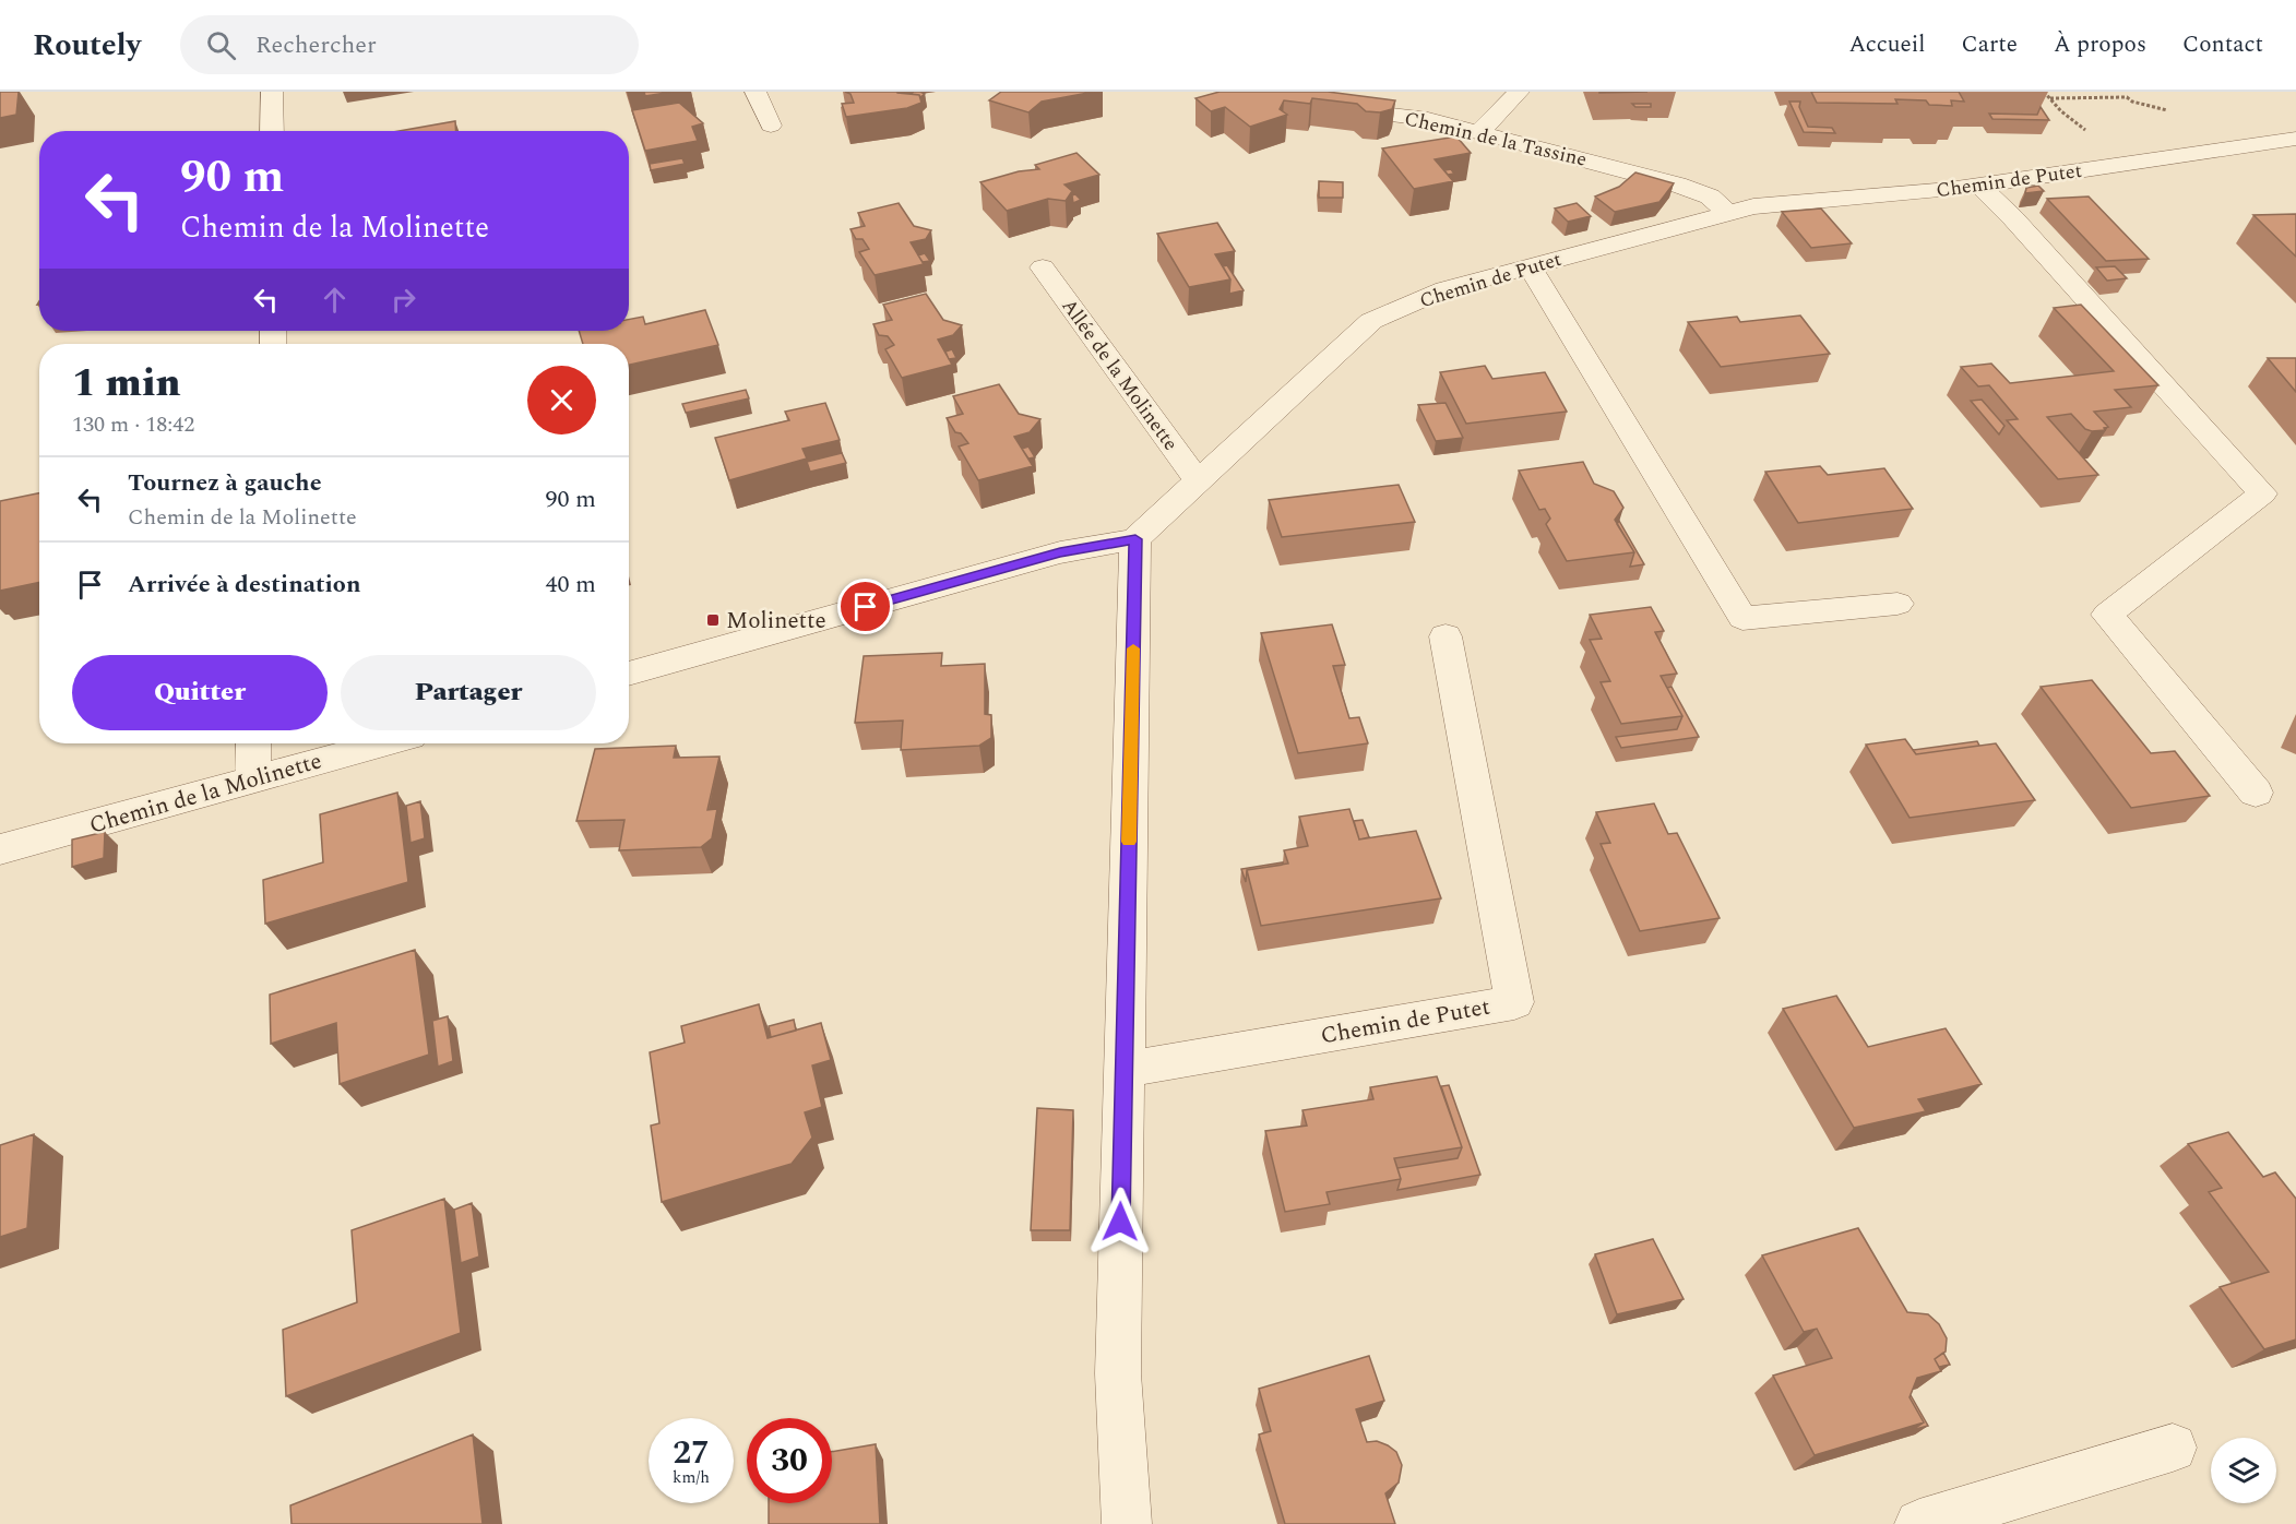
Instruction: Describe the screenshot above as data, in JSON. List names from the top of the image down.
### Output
{
  "streets": {
    "street": [
      "Chemin de la Tassine",
      "Chemin de Putet",
      "Allée de la Molinette",
      "Chemin de la Molinette"
    ]
  },
  "crossings": [
    ["Chemin de la Tassine", "Chemin de Putet"],
    ["Chemin de Putet", "Allée de la Molinette"]
  ],
  "places": {
    "transit": ["Molinette"]
  },
  "page": {
    "header": "Routely",
    "search": "Rechercher",
    "nav": [
      "Accueil",
      "Carte",
      "À propos",
      "Contact"
    ],
    "turn": ["90 m", "Chemin de la Molinette"],
    "heading": ["1 min", "130 m · 18:42"],
    "list": [
      {
        "name": "Tournez à gauche",
        "note": "Chemin de la Molinette",
        "value": "90 m"
      },
      {
        "name": "Arrivée à destination",
        "value": "40 m"
      }
    ],
    "buttons": ["Quitter", "Partager"],
    "speed": "27 km/h",
    "limit": "30"
  }
}
